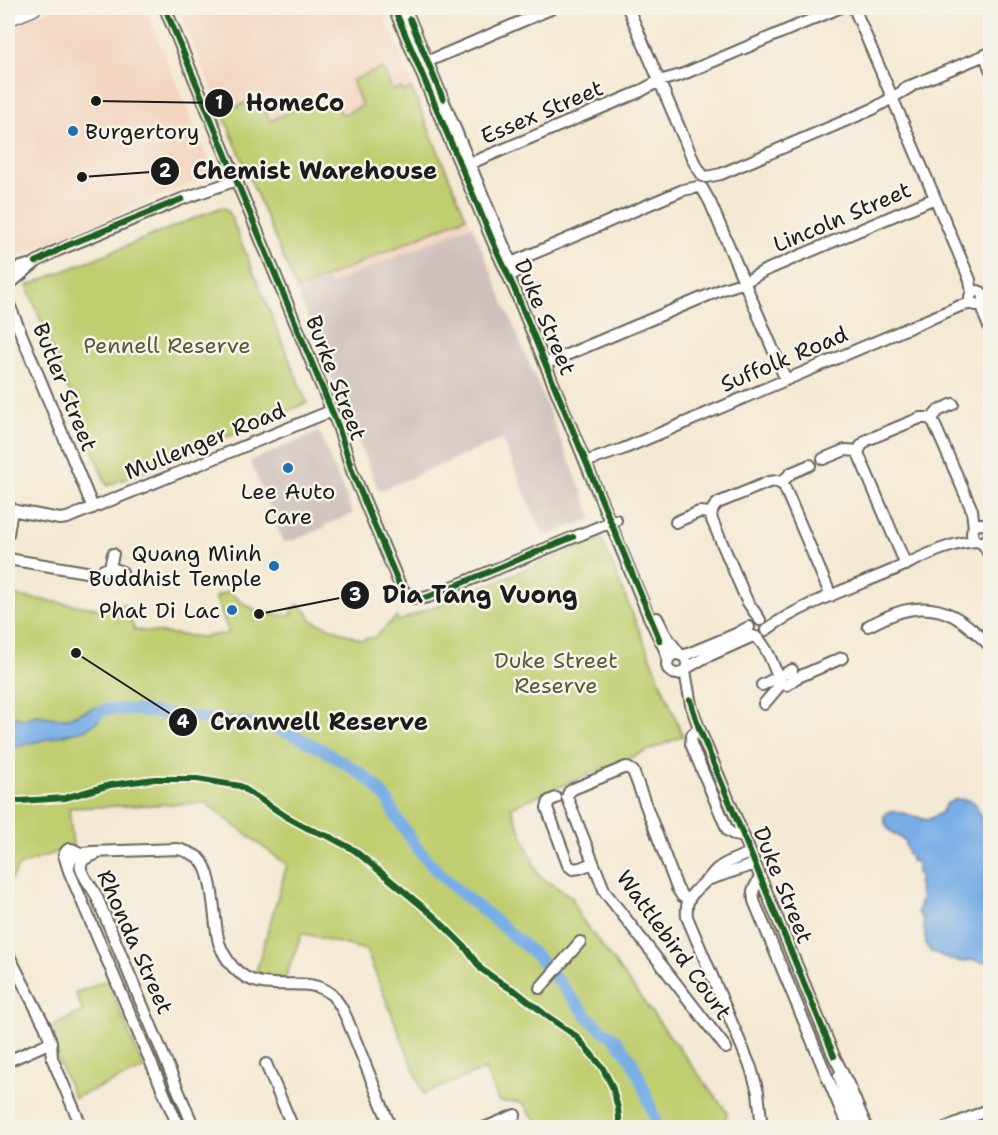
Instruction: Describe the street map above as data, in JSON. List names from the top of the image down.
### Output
{
  "streets": {
    "street": [
      "Essex Street",
      "Lincoln Street",
      "Duke Street",
      "Suffolk Road",
      "Burke Street",
      "Butler Street",
      "Mullenger Road",
      "Rhonda Street",
      "Wattlebird Court"
    ]
  },
  "crossings": [
    ["Essex Street", "Duke Street"],
    ["Lincoln Street", "Duke Street"],
    ["Duke Street", "Suffolk Road"],
    ["Duke Street", "Burke Street"],
    ["Burke Street", "Mullenger Road"],
    ["Butler Street", "Mullenger Road"]
  ],
  "parks": ["Pennell Reserve", "Duke Street Reserve"],
  "places": [
    "HomeCo",
    "Burgertory",
    "Chemist Warehouse",
    "Lee Auto Care",
    "Quang Minh Buddhist Temple",
    "Phat Di Lac",
    "Dia Tang Vuong",
    "Cranwell Reserve"
  ]
}
